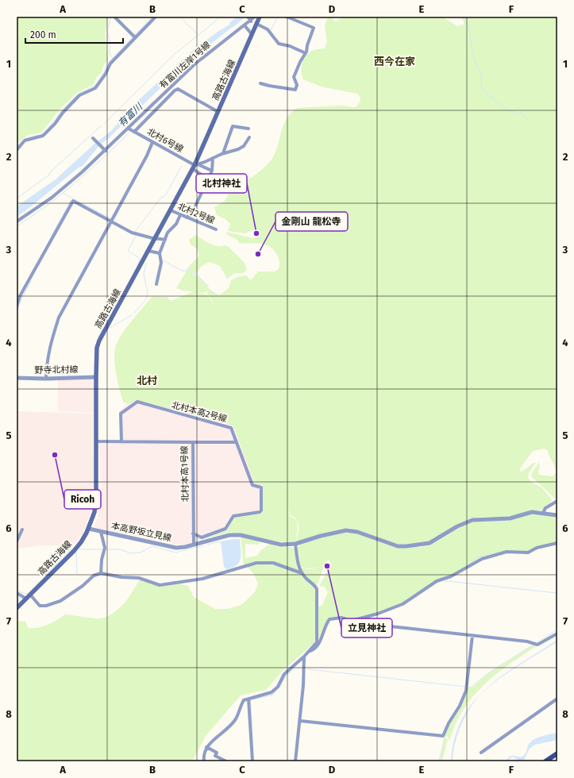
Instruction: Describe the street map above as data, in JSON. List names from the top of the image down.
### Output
{
  "streets": {
    "main road": ["高路古海線"],
    "street": [
      "有富川左岸1号線",
      "北村6号線",
      "北村2号線",
      "野寺北村線",
      "北村本高2号線",
      "北村本高1号線",
      "本高野坂立見線"
    ]
  },
  "crossings": [
    ["有富川左岸1号線", "北村6号線"],
    ["高路古海線", "北村6号線"],
    ["高路古海線", "北村2号線"],
    ["高路古海線", "野寺北村線"],
    ["高路古海線", "北村本高1号線"],
    ["高路古海線", "本高野坂立見線"],
    ["北村本高2号線", "北村本高1号線"],
    ["北村本高1号線", "本高野坂立見線"]
  ],
  "districts": ["西今在家", "北村"],
  "water": ["有富川"],
  "places": [
    "北村神社",
    "金剛山 龍松寺",
    "Ricoh",
    "立見神社"
  ],
  "scale_bar": "200 m",
  "grid": {
    "columns": [
      "A",
      "B",
      "C",
      "D",
      "E",
      "F"
    ],
    "rows": [
      "1",
      "2",
      "3",
      "4",
      "5",
      "6",
      "7",
      "8"
    ]
  }
}
